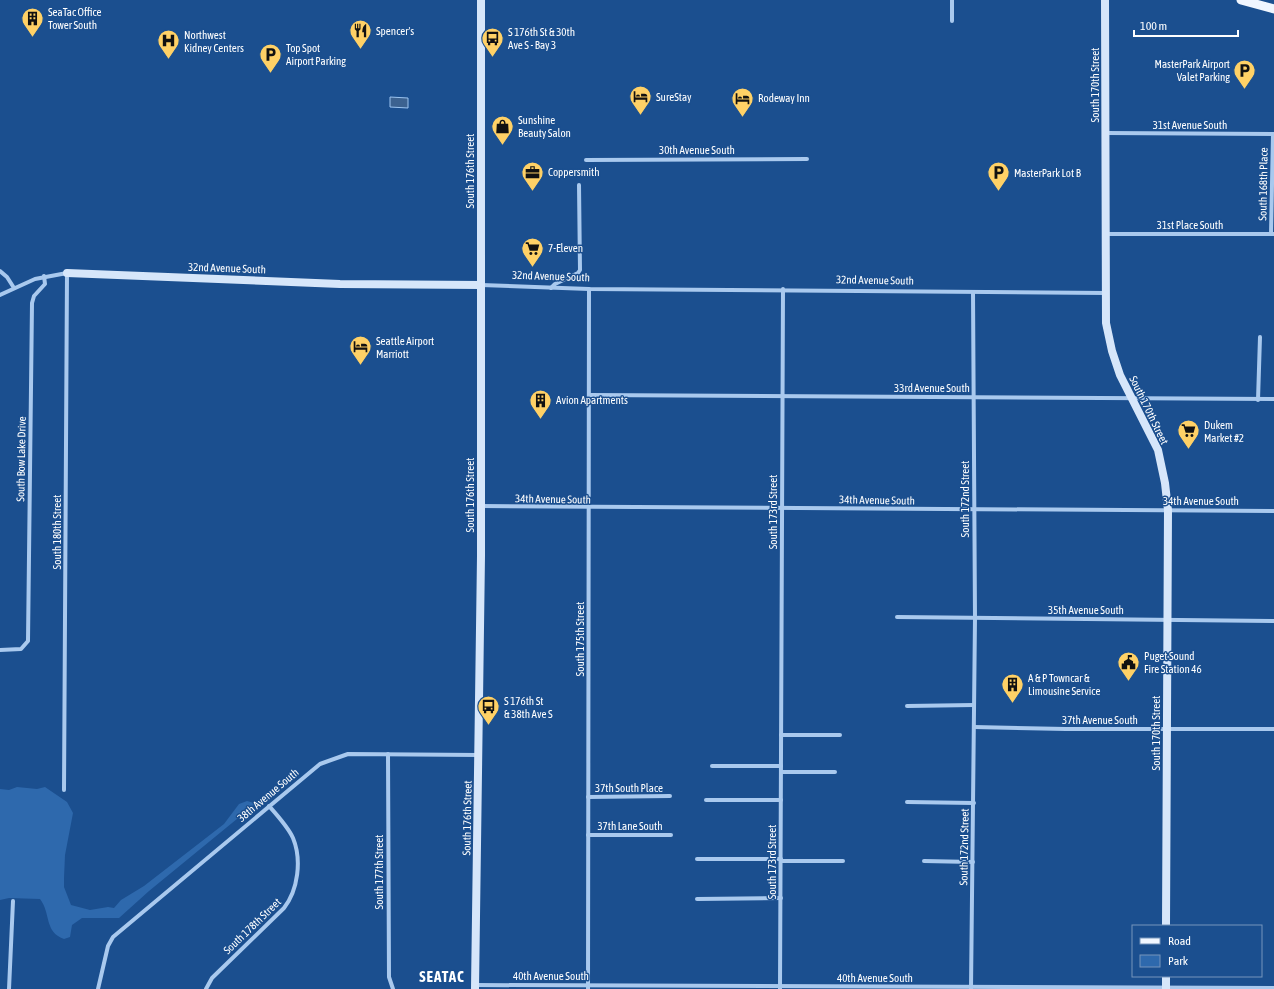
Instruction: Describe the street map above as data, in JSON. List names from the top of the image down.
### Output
{
  "streets": {
    "street": [
      "South 170th Street",
      "31st Avenue South",
      "30th Avenue South",
      "South 176th Street",
      "South 168th Place",
      "31st Place South",
      "32nd Avenue South",
      "33rd Avenue South",
      "South Bow Lake Drive",
      "34th Avenue South",
      "South 172nd Street",
      "South 173rd Street",
      "South 180th Street",
      "35th Avenue South",
      "South 175th Street",
      "37th Avenue South",
      "37th South Place",
      "38th Avenue South",
      "37th Lane South",
      "South 177th Street",
      "South 178th Street",
      "40th Avenue South"
    ]
  },
  "crossings": [
    ["South 170th Street", "31st Avenue South"],
    ["South 170th Street", "31st Place South"],
    ["South 170th Street", "32nd Avenue South"],
    ["South 170th Street", "33rd Avenue South"],
    ["South 170th Street", "34th Avenue South"],
    ["South 170th Street", "35th Avenue South"],
    ["South 170th Street", "37th Avenue South"],
    ["31st Avenue South", "South 168th Place"],
    ["South 176th Street", "32nd Avenue South"],
    ["South 176th Street", "34th Avenue South"],
    ["South 176th Street", "38th Avenue South"],
    ["South 176th Street", "40th Avenue South"],
    ["South 168th Place", "31st Place South"],
    ["32nd Avenue South", "South Bow Lake Drive"],
    ["32nd Avenue South", "South 172nd Street"],
    ["32nd Avenue South", "South 173rd Street"],
    ["32nd Avenue South", "South 180th Street"],
    ["32nd Avenue South", "South 175th Street"],
    ["33rd Avenue South", "South 172nd Street"],
    ["33rd Avenue South", "South 173rd Street"],
    ["33rd Avenue South", "South 175th Street"],
    ["34th Avenue South", "South 172nd Street"],
    ["34th Avenue South", "South 173rd Street"],
    ["34th Avenue South", "South 175th Street"],
    ["South 172nd Street", "35th Avenue South"],
    ["South 172nd Street", "37th Avenue South"],
    ["South 172nd Street", "40th Avenue South"],
    ["South 173rd Street", "40th Avenue South"],
    ["South 175th Street", "37th South Place"],
    ["South 175th Street", "37th Lane South"],
    ["South 175th Street", "40th Avenue South"],
    ["38th Avenue South", "South 177th Street"],
    ["38th Avenue South", "South 178th Street"]
  ],
  "districts": ["SEATAC"],
  "places": {
    "building": ["SeaTac Office Tower South", "Avion Apartments", "A & P Towncar & Limousine Service"],
    "restaurant": ["Spencer's"],
    "bus stop": ["S 176th St & 30th Ave S - Bay 3", "S 176th St & 38th Ave S"],
    "hospital": ["Northwest Kidney Centers"],
    "parking": ["Top Spot Airport Parking", "MasterPark Airport Valet Parking", "MasterPark Lot B"],
    "hotel": ["SureStay", "Rodeway Inn", "Seattle Airport Marriott"],
    "shop": ["Sunshine Beauty Salon"],
    "office": ["Coppersmith"],
    "supermarket": ["7-Eleven", "Dukem Market #2"],
    "public building": ["Puget Sound Fire Station 46"]
  },
  "legend": ["Road", "Park"],
  "scale_bar": "100 m"
}
